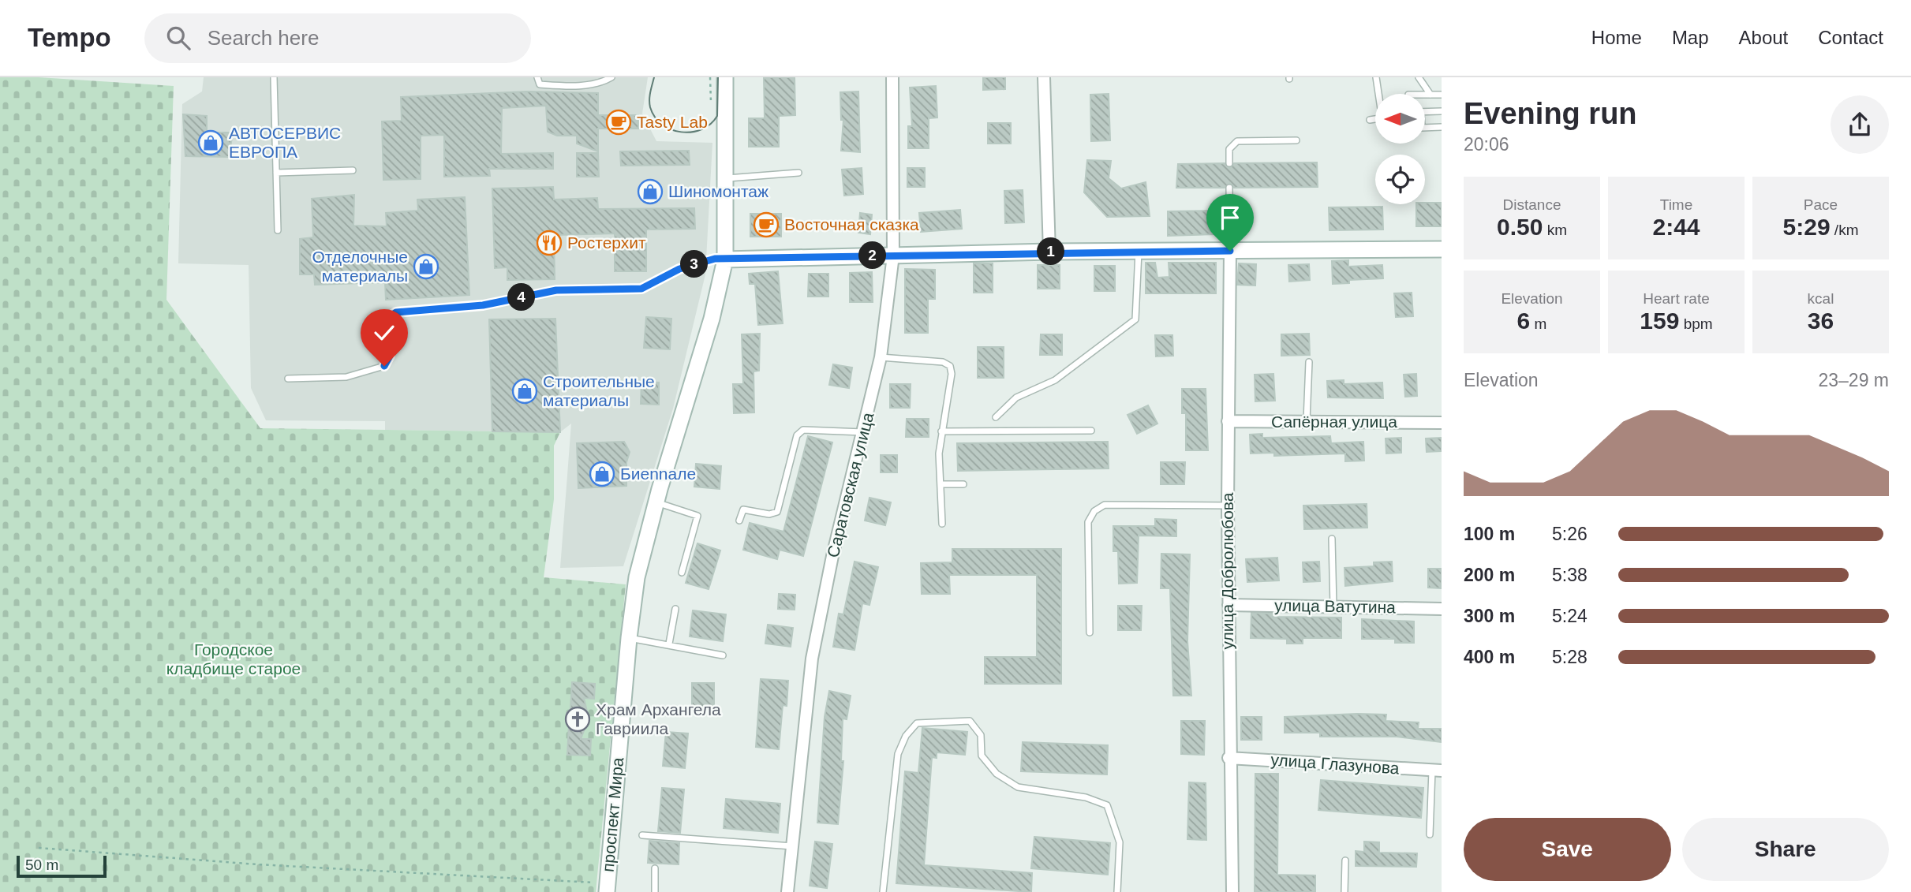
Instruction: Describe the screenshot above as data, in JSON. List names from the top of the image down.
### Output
{
  "streets": {
    "main road": ["проспект Мира"],
    "street": [
      "Сапёрная улица",
      "Саратовская улица",
      "улица Добролюбова",
      "улица Ватутина",
      "улица Глазунова"
    ]
  },
  "crossings": [
    ["Сапёрная улица", "улица Добролюбова"],
    ["улица Добролюбова", "улица Ватутина"],
    ["улица Добролюбова", "улица Глазунова"]
  ],
  "parks": ["Городское кладбище старое"],
  "places": {
    "cafe": ["Tasty Lab", "Восточная сказка"],
    "shop": [
      "АВТОСЕРВИС ЕВРОПА",
      "Шиномонтаж",
      "Отделочные материалы",
      "Строительные материалы",
      "Биеnnале"
    ],
    "restaurant": ["Ростерхит"],
    "church": ["Храм Архангела Гавриила"]
  },
  "scale_bar": "50 m",
  "north": "left",
  "page": {
    "header": "Tempo",
    "search": "Search here",
    "nav": [
      "Home",
      "Map",
      "About",
      "Contact"
    ],
    "heading": ["Evening run", "20:06"],
    "stats": [
      ["Distance", "0.50 km"],
      ["Time", "2:44"],
      ["Pace", "5:29 /km"],
      ["Elevation", "6 m"],
      ["Heart rate", "159 bpm"],
      ["kcal", "36"]
    ],
    "pins": [
      "1",
      "2",
      "3",
      "4"
    ],
    "chart": ["Elevation", "23–29 m"],
    "list": [
      {
        "name": "100 m",
        "note": "5:26"
      },
      {
        "name": "200 m",
        "note": "5:38"
      },
      {
        "name": "300 m",
        "note": "5:24"
      },
      {
        "name": "400 m",
        "note": "5:28"
      }
    ],
    "buttons": ["Save", "Share"],
    "scale": "50 m"
  }
}
